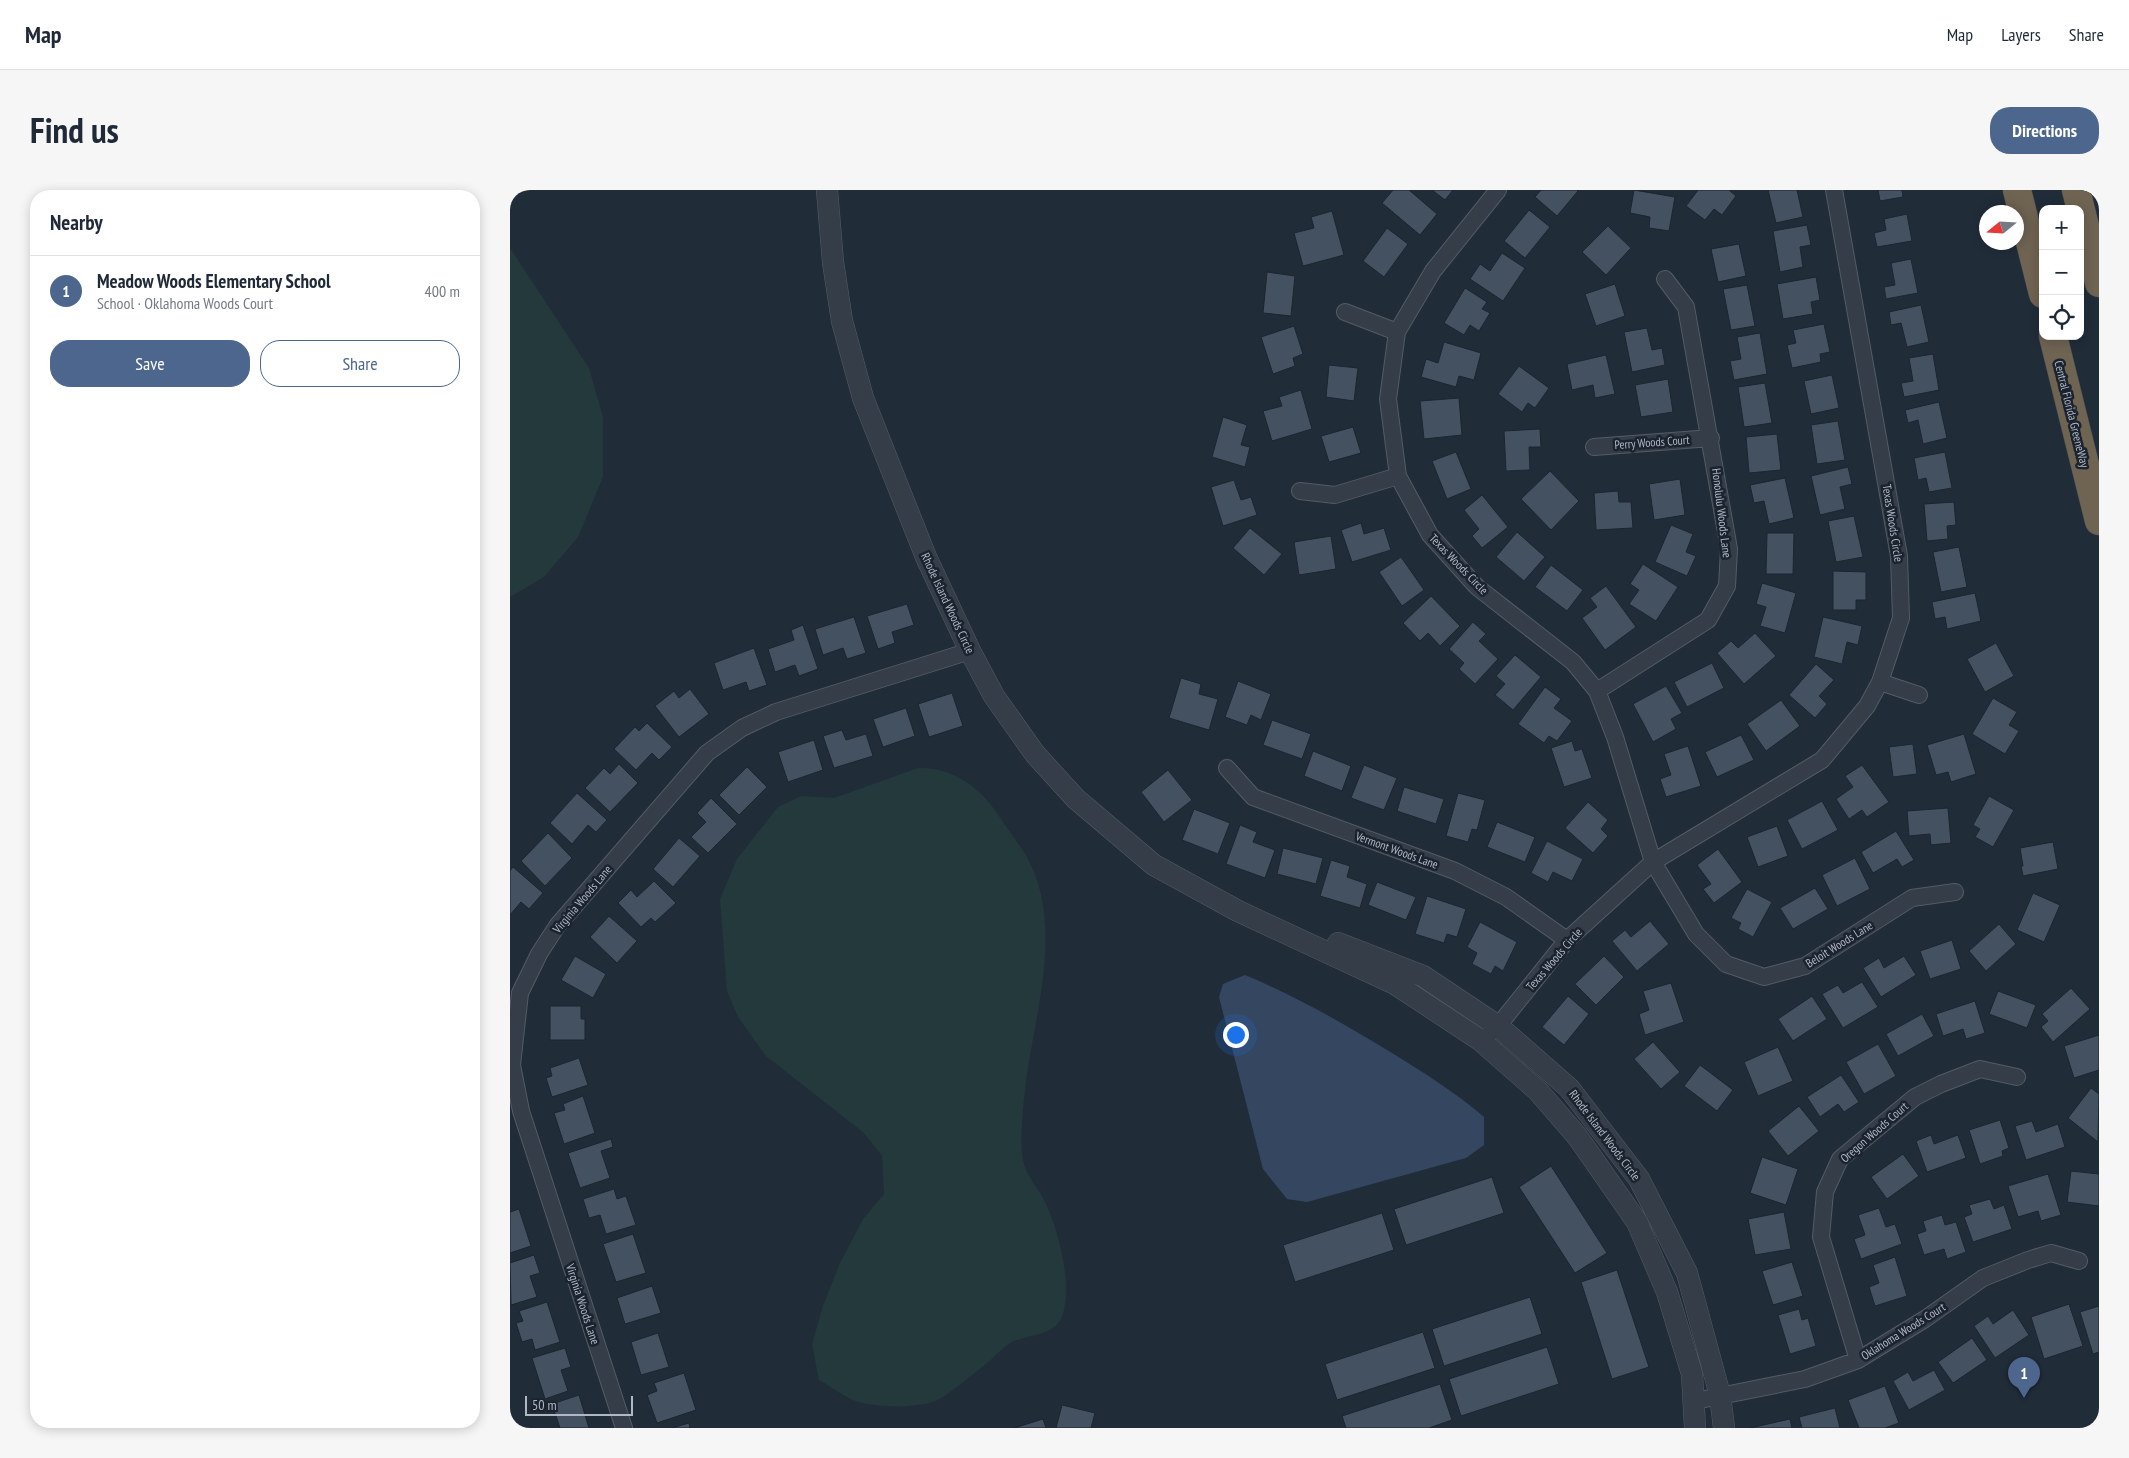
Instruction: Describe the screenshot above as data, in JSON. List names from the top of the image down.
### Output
{
  "streets": {
    "highway": ["Central Florida GreeneWay"],
    "street": [
      "Perry Woods Court",
      "Honolulu Woods Lane",
      "Texas Woods Circle",
      "Rhode Island Woods Circle",
      "Vermont Woods Lane",
      "Virginia Woods Lane",
      "Beloit Woods Lane",
      "Oregon Woods Court",
      "Oklahoma Woods Court"
    ]
  },
  "crossings": [
    ["Perry Woods Court", "Honolulu Woods Lane"],
    ["Honolulu Woods Lane", "Texas Woods Circle"],
    ["Texas Woods Circle", "Rhode Island Woods Circle"],
    ["Texas Woods Circle", "Vermont Woods Lane"],
    ["Texas Woods Circle", "Beloit Woods Lane"],
    ["Rhode Island Woods Circle", "Virginia Woods Lane"],
    ["Rhode Island Woods Circle", "Oklahoma Woods Court"],
    ["Oregon Woods Court", "Oklahoma Woods Court"]
  ],
  "scale_bar": "50 m",
  "north": "left",
  "page": {
    "header": "Map",
    "nav": ["Map", "Layers", "Share"],
    "title": "Find us",
    "buttons": [
      "Directions",
      ["Save", "Share"]
    ],
    "heading": "Nearby",
    "map_buttons": ["+", "−"],
    "list": [
      {
        "mark": "1",
        "name": "Meadow Woods Elementary School",
        "note": "School · Oklahoma Woods Court",
        "value": "400 m"
      }
    ],
    "pins": "1",
    "scale": "50 m"
  }
}
